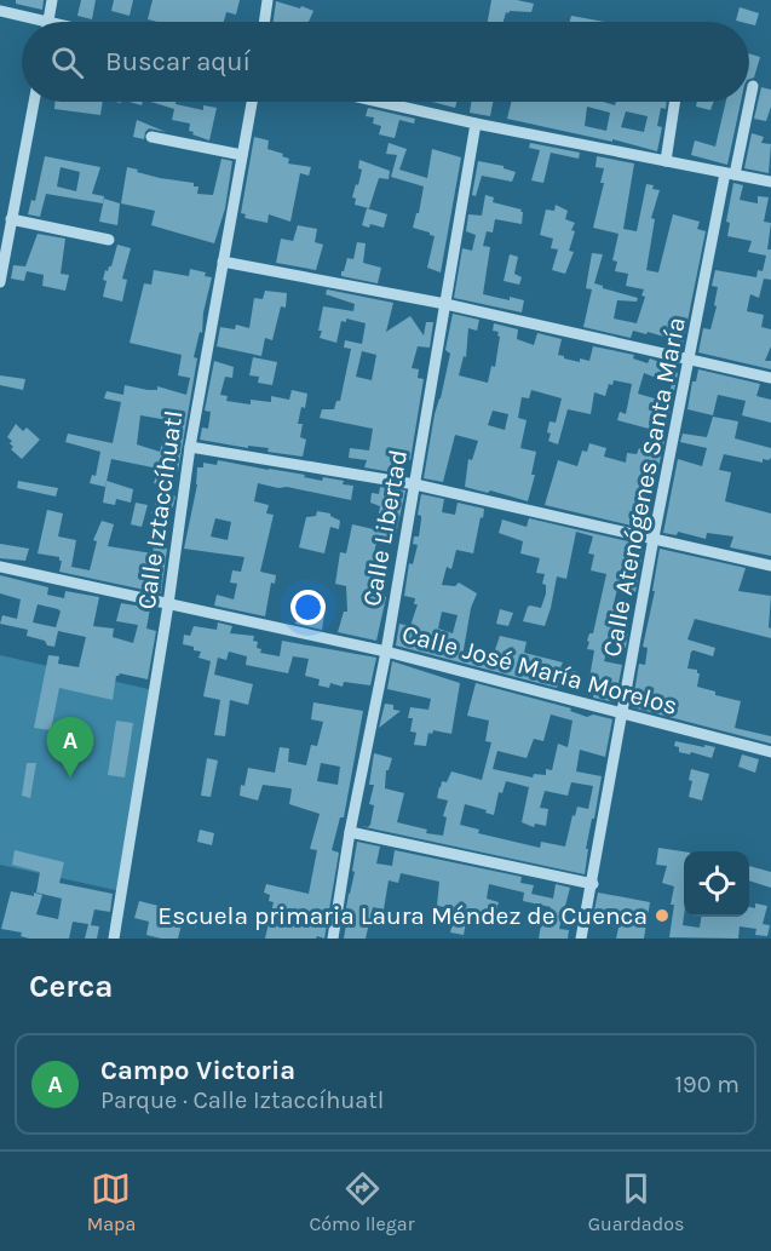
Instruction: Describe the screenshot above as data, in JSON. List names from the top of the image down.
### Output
{
  "streets": {
    "street": [
      "Calle Atenógenes Santa María",
      "Calle Iztaccíhuatl",
      "Calle Libertad",
      "Calle José María Morelos"
    ]
  },
  "crossings": [
    ["Calle Atenógenes Santa María", "Calle José María Morelos"],
    ["Calle Iztaccíhuatl", "Calle José María Morelos"],
    ["Calle Libertad", "Calle José María Morelos"]
  ],
  "places": ["Escuela primaria Laura Méndez de Cuenca"],
  "page": {
    "search": "Buscar aquí",
    "pins": "A",
    "heading": "Cerca",
    "list": [
      {
        "mark": "A",
        "name": "Campo Victoria",
        "note": "Parque · Calle Iztaccíhuatl",
        "value": "190 m"
      }
    ],
    "nav": ["Mapa", "Cómo llegar", "Guardados"]
  }
}
